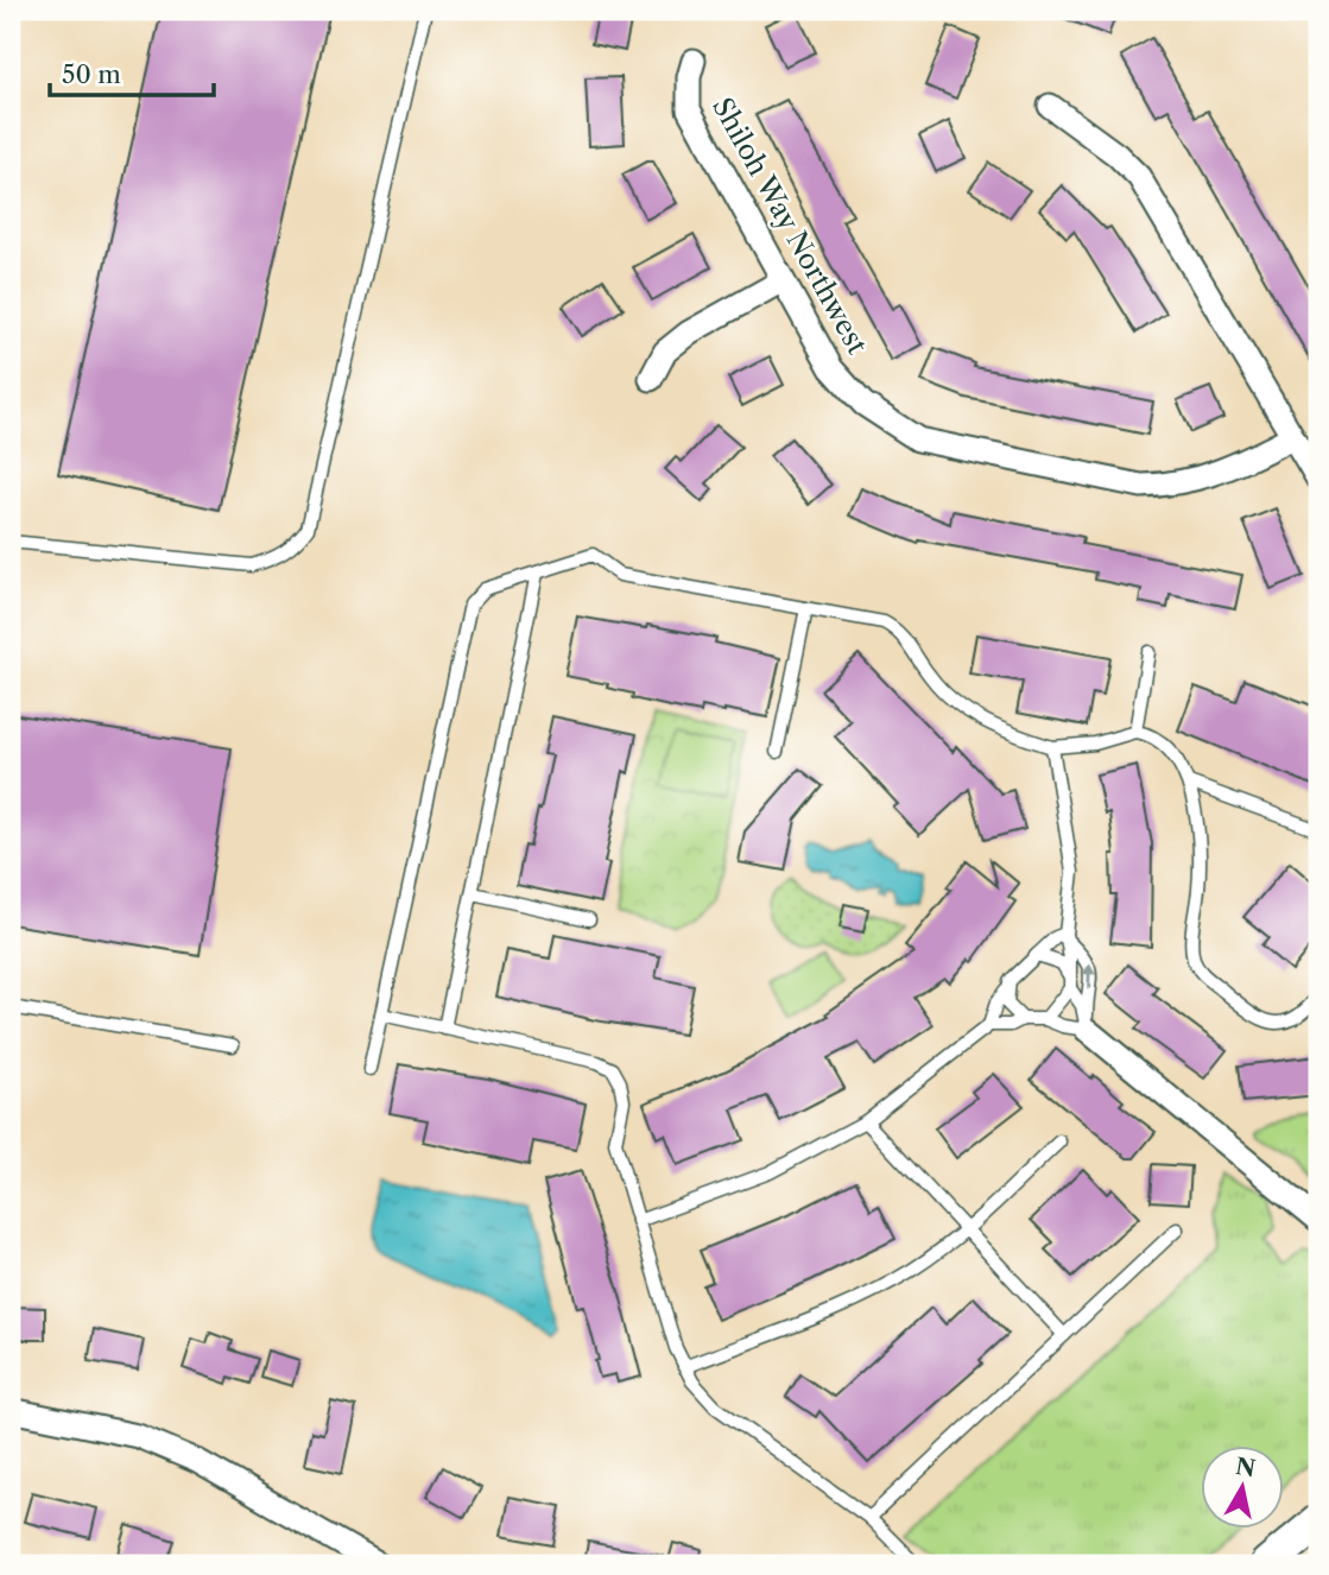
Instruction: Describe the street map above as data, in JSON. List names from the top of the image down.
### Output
{
  "streets": {
    "street": ["Shiloh Way Northwest"]
  },
  "scale_bar": "50 m",
  "north": "top"
}
